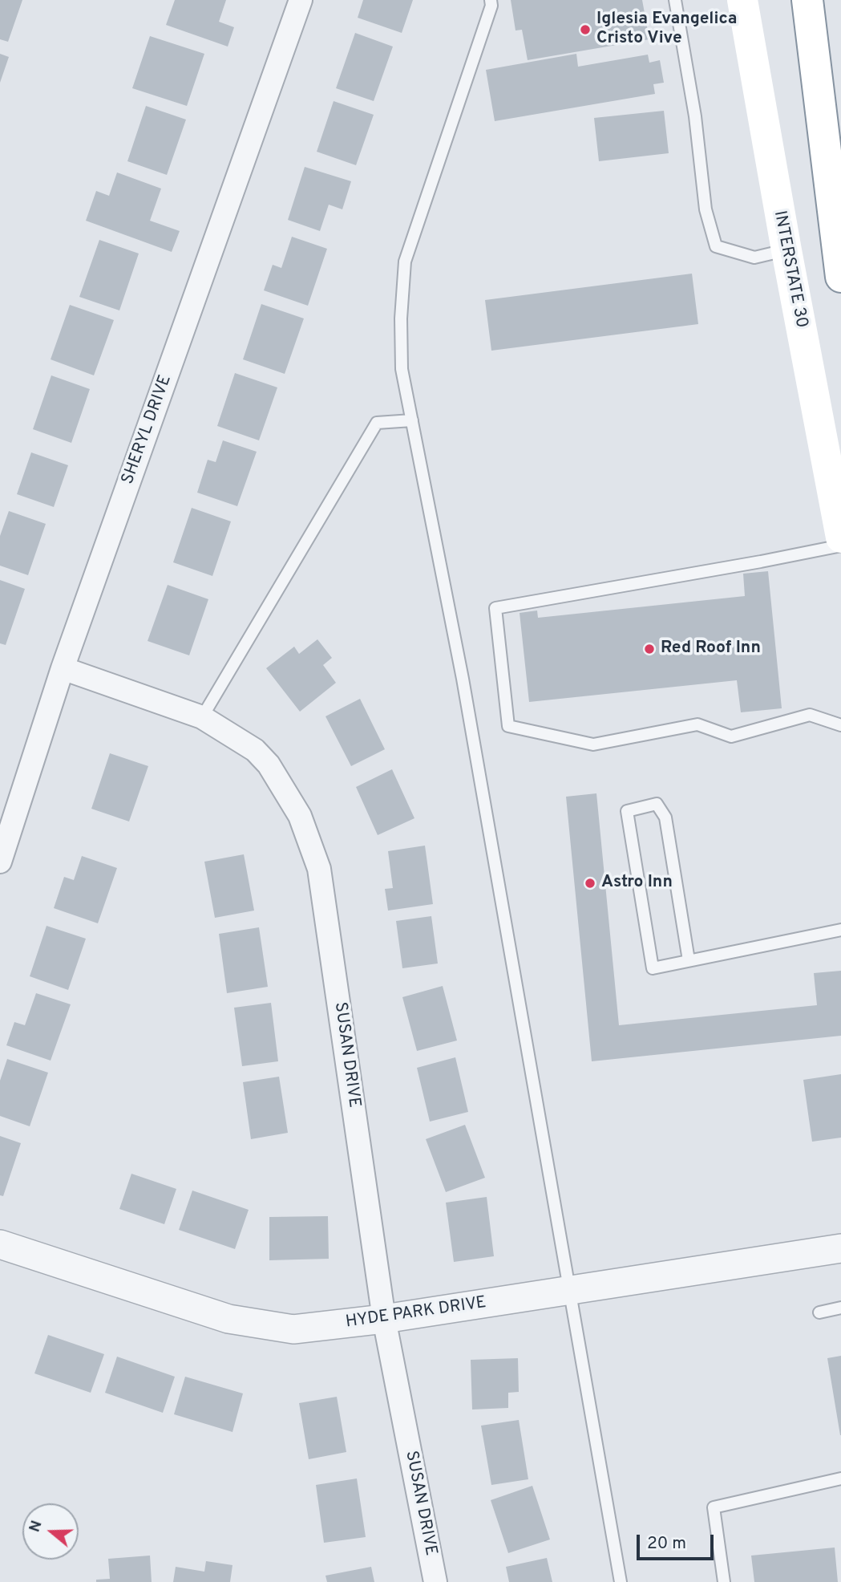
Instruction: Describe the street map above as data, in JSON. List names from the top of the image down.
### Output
{
  "streets": {
    "main road": ["INTERSTATE 30"],
    "street": ["SHERYL DRIVE", "SUSAN DRIVE", "HYDE PARK DRIVE"]
  },
  "crossings": [
    ["SHERYL DRIVE", "SUSAN DRIVE"],
    ["SUSAN DRIVE", "HYDE PARK DRIVE"]
  ],
  "places": ["Iglesia Evangelica Cristo Vive", "Red Roof Inn", "Astro Inn"],
  "scale_bar": "20 m",
  "north": "left"
}
